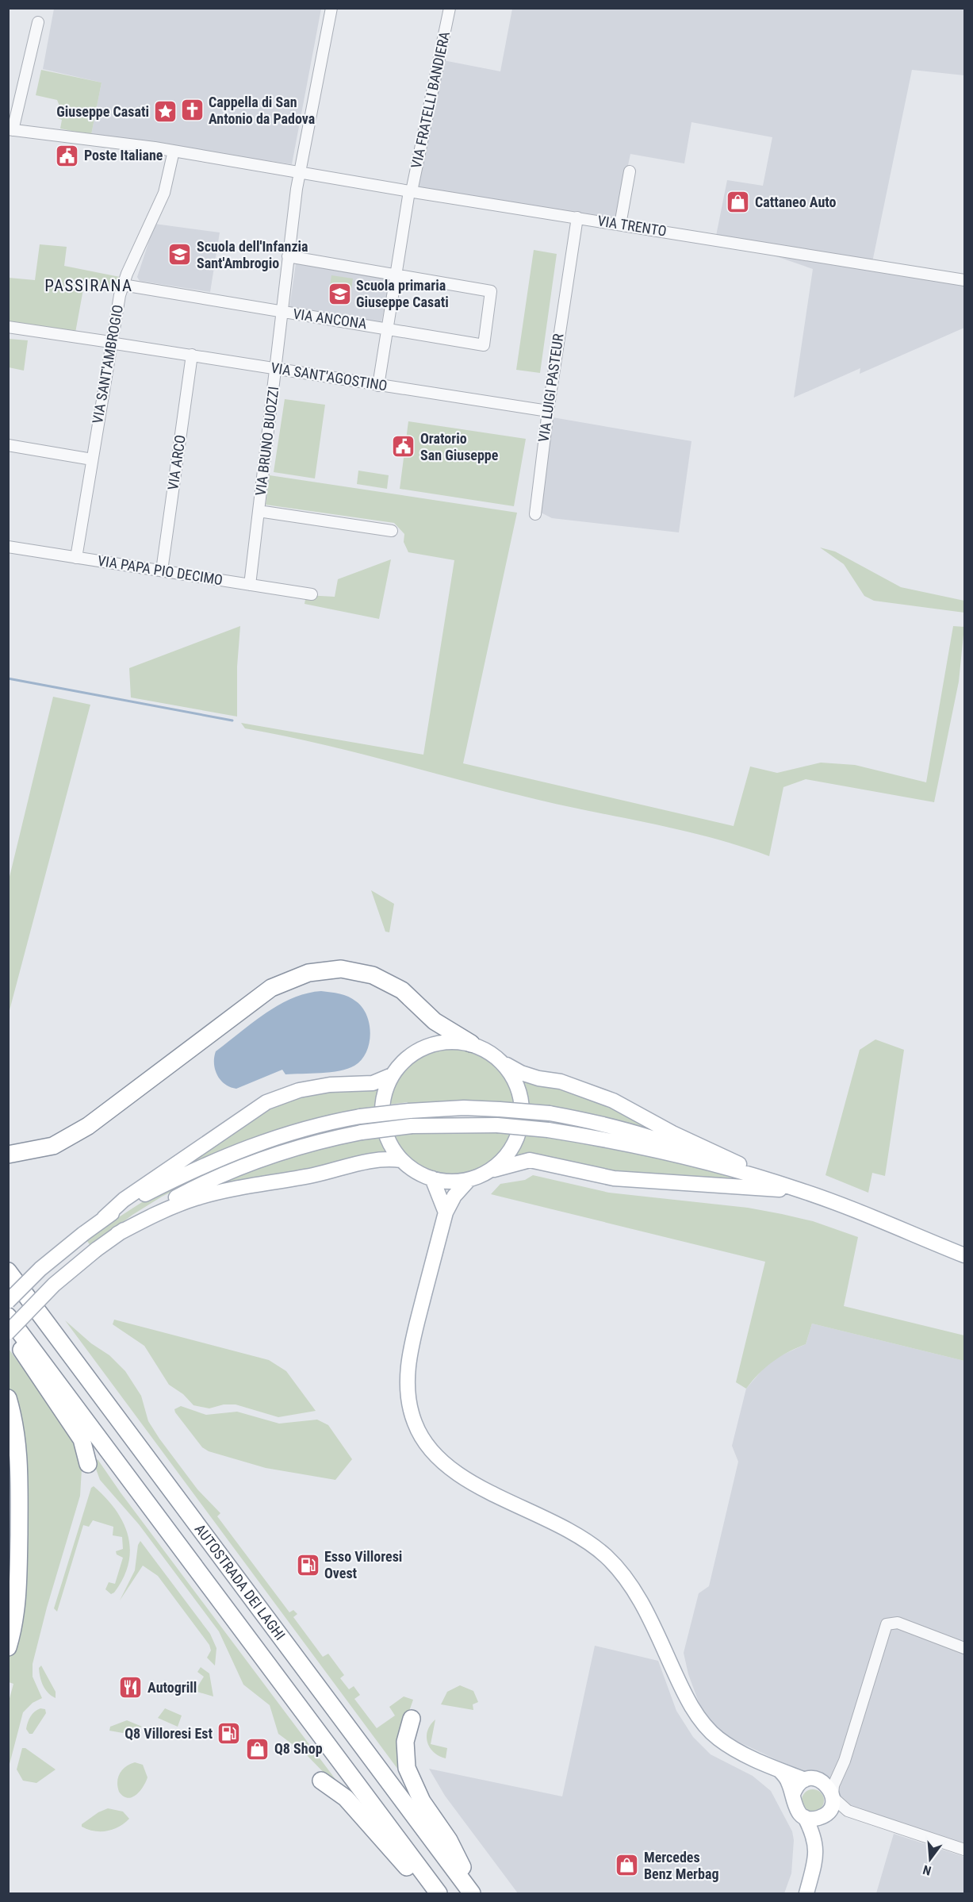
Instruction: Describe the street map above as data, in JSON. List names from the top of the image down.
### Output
{
  "streets": {
    "highway": ["AUTOSTRADA DEI LAGHI"],
    "street": [
      "VIA FRATELLI BANDIERA",
      "VIA TRENTO",
      "VIA ANCONA",
      "VIA SANT'AMBROGIO",
      "VIA SANT'AGOSTINO",
      "VIA LUIGI PASTEUR",
      "VIA BRUNO BUOZZI",
      "VIA ARCO",
      "VIA PAPA PIO DECIMO"
    ]
  },
  "crossings": [
    ["VIA FRATELLI BANDIERA", "VIA TRENTO"],
    ["VIA FRATELLI BANDIERA", "VIA ANCONA"],
    ["VIA FRATELLI BANDIERA", "VIA SANT'AGOSTINO"],
    ["VIA TRENTO", "VIA SANT'AMBROGIO"],
    ["VIA TRENTO", "VIA LUIGI PASTEUR"],
    ["VIA TRENTO", "VIA BRUNO BUOZZI"],
    ["VIA ANCONA", "VIA SANT'AMBROGIO"],
    ["VIA ANCONA", "VIA BRUNO BUOZZI"],
    ["VIA SANT'AMBROGIO", "VIA SANT'AGOSTINO"],
    ["VIA SANT'AMBROGIO", "VIA PAPA PIO DECIMO"],
    ["VIA SANT'AGOSTINO", "VIA LUIGI PASTEUR"],
    ["VIA SANT'AGOSTINO", "VIA BRUNO BUOZZI"],
    ["VIA SANT'AGOSTINO", "VIA ARCO"],
    ["VIA BRUNO BUOZZI", "VIA PAPA PIO DECIMO"],
    ["VIA ARCO", "VIA PAPA PIO DECIMO"]
  ],
  "districts": ["PASSIRANA"],
  "places": {
    "church": ["Cappella di San Antonio da Padova"],
    "place": ["Giuseppe Casati"],
    "public building": ["Poste Italiane", "Oratorio San Giuseppe"],
    "shop": ["Cattaneo Auto", "Q8 Shop", "Mercedes Benz Merbag"],
    "school or university": ["Scuola dell'Infanzia Sant'Ambrogio", "Scuola primaria Giuseppe Casati"],
    "fuel station": ["Esso Villoresi Ovest", "Q8 Villoresi Est"],
    "restaurant": ["Autogrill"]
  },
  "north": "bottom"
}
